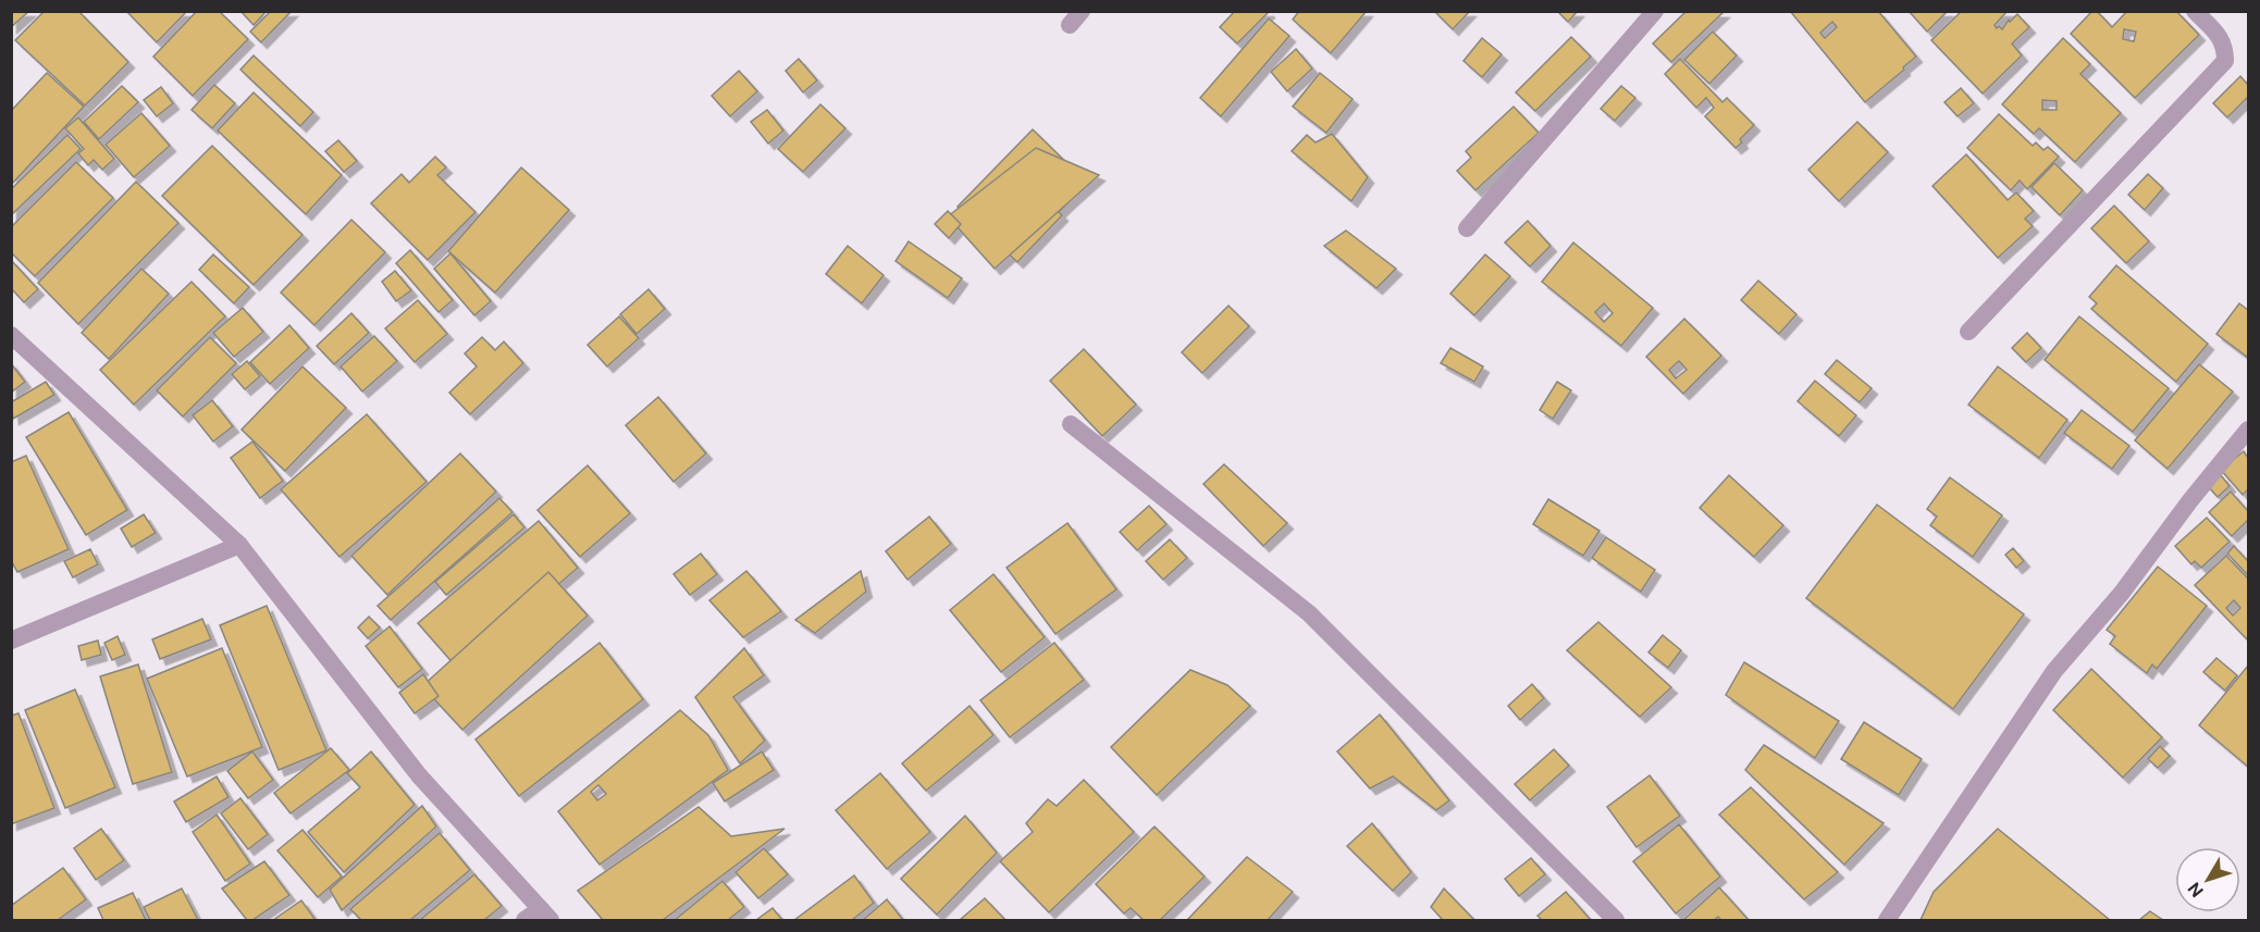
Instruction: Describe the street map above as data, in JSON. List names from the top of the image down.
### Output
{
  "north": "bottom left"
}
